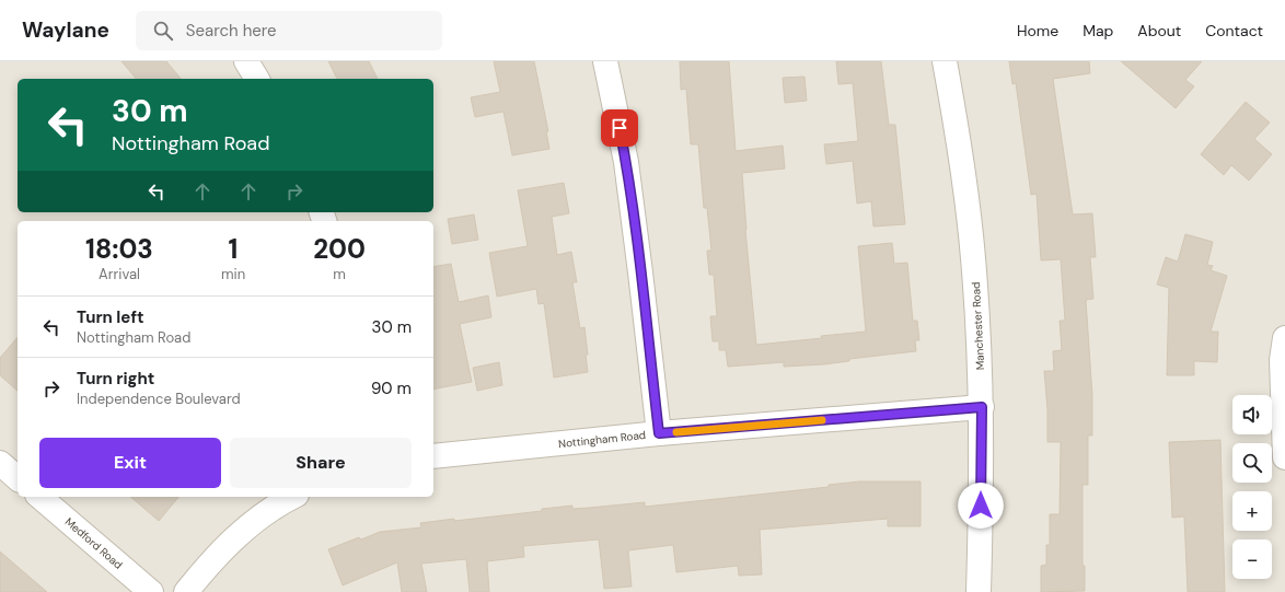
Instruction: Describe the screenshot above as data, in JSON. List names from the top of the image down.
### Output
{
  "streets": {
    "street": ["Manchester Road", "Nottingham Road", "Medford Road"]
  },
  "crossings": [
    ["Manchester Road", "Nottingham Road"]
  ],
  "page": {
    "header": "Waylane",
    "search": "Search here",
    "nav": [
      "Home",
      "Map",
      "About",
      "Contact"
    ],
    "turn": ["30 m", "Nottingham Road"],
    "eta": [
      "18:03",
      "Arrival",
      "1",
      "min",
      "200",
      "m"
    ],
    "list": [
      {
        "name": "Turn left",
        "note": "Nottingham Road",
        "value": "30 m"
      },
      {
        "name": "Turn right",
        "note": "Independence Boulevard",
        "value": "90 m"
      }
    ],
    "map_buttons": ["+", "−"],
    "buttons": ["Exit", "Share"]
  }
}
